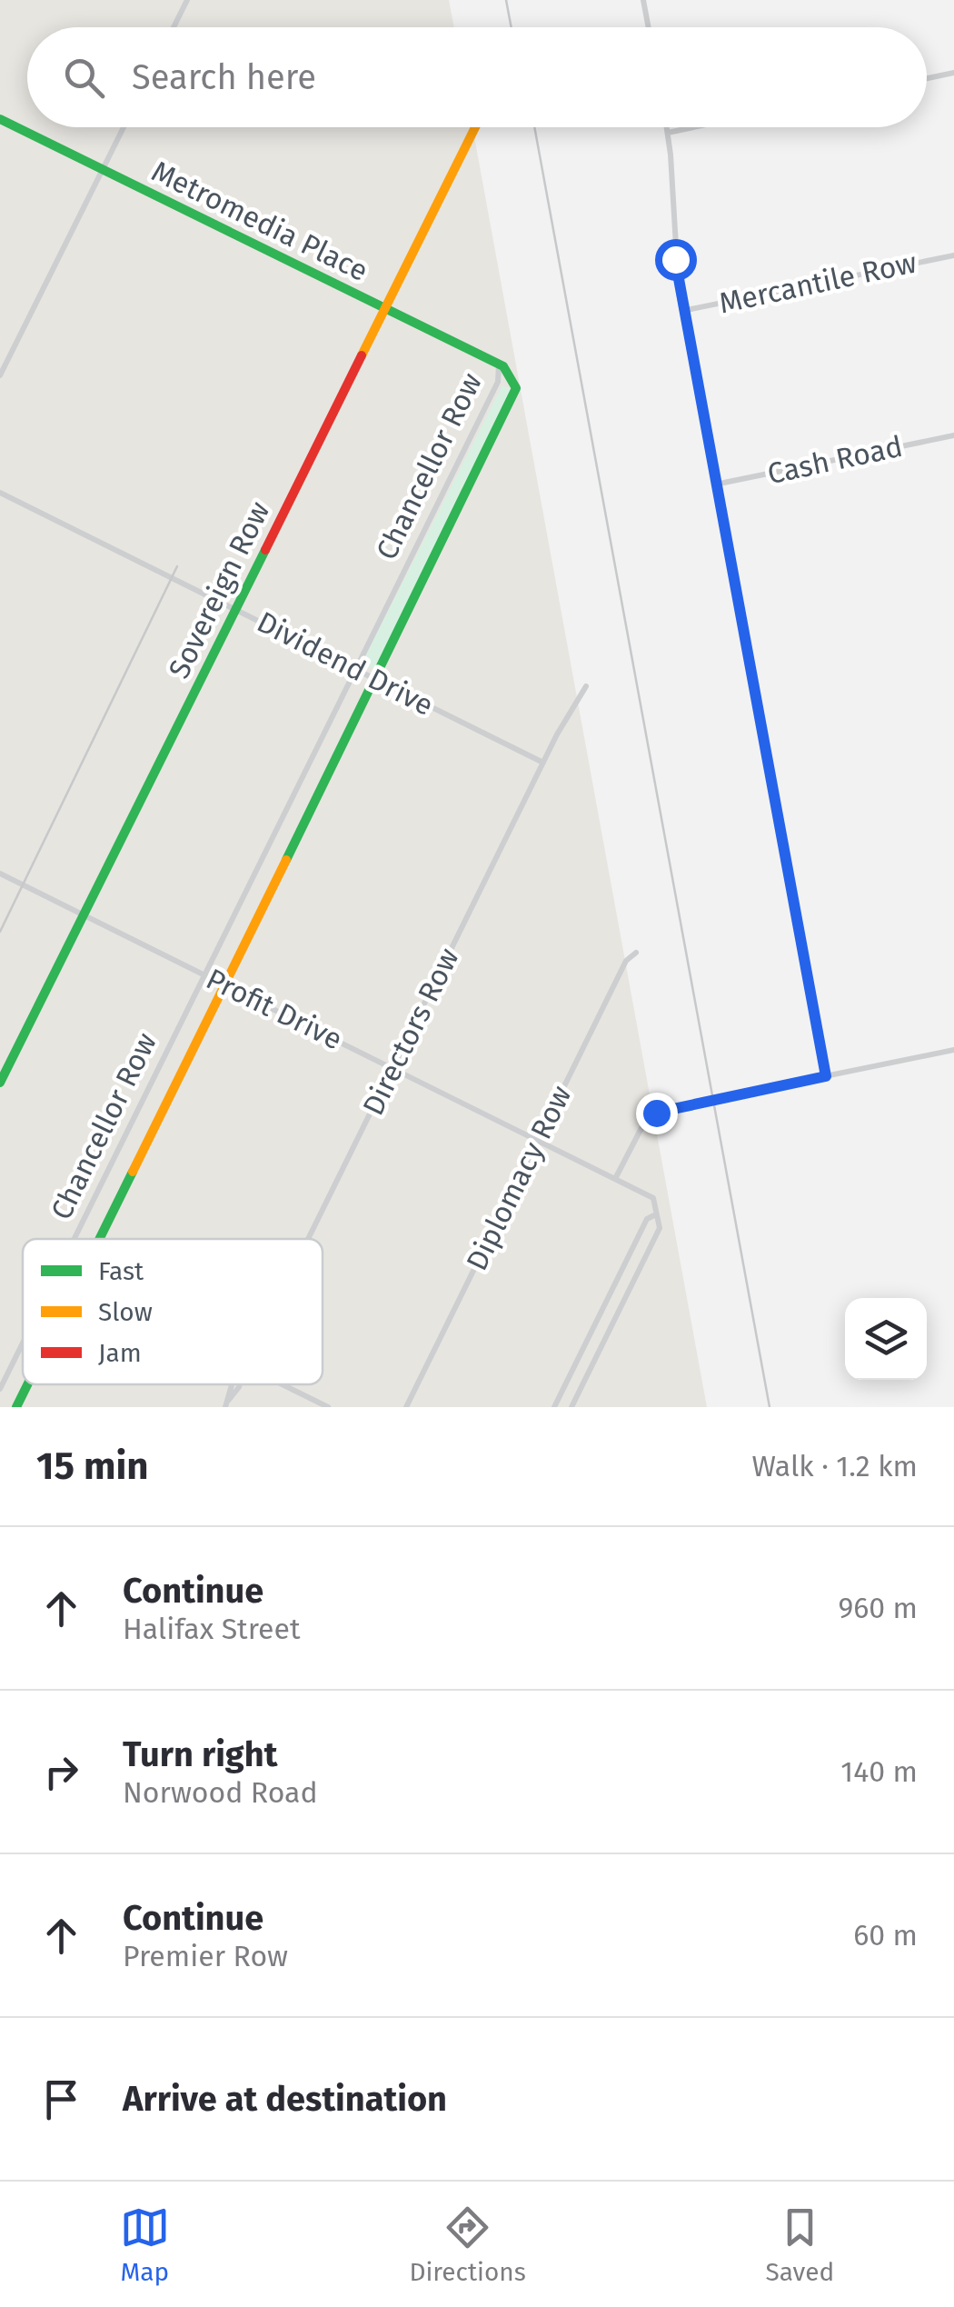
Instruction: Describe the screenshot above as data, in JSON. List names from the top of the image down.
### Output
{
  "streets": {
    "street": [
      "Metromedia Place",
      "Mercantile Row",
      "Cash Road",
      "Chancellor Row",
      "Sovereign Row",
      "Dividend Drive",
      "Profit Drive",
      "Directors Row",
      "Diplomacy Row"
    ]
  },
  "crossings": [
    ["Metromedia Place", "Chancellor Row"],
    ["Metromedia Place", "Sovereign Row"],
    ["Chancellor Row", "Dividend Drive"],
    ["Chancellor Row", "Profit Drive"],
    ["Sovereign Row", "Dividend Drive"],
    ["Sovereign Row", "Profit Drive"],
    ["Dividend Drive", "Directors Row"],
    ["Profit Drive", "Directors Row"],
    ["Profit Drive", "Diplomacy Row"]
  ],
  "legend": ["Fast", "Slow", "Jam"],
  "page": {
    "search": "Search here",
    "heading": ["15 min", "Walk · 1.2 km"],
    "list": [
      ["Continue", "Halifax Street", "960 m"],
      ["Turn right", "Norwood Road", "140 m"],
      ["Continue", "Premier Row", "60 m"],
      "Arrive at destination"
    ],
    "nav": ["Map", "Directions", "Saved"]
  }
}
